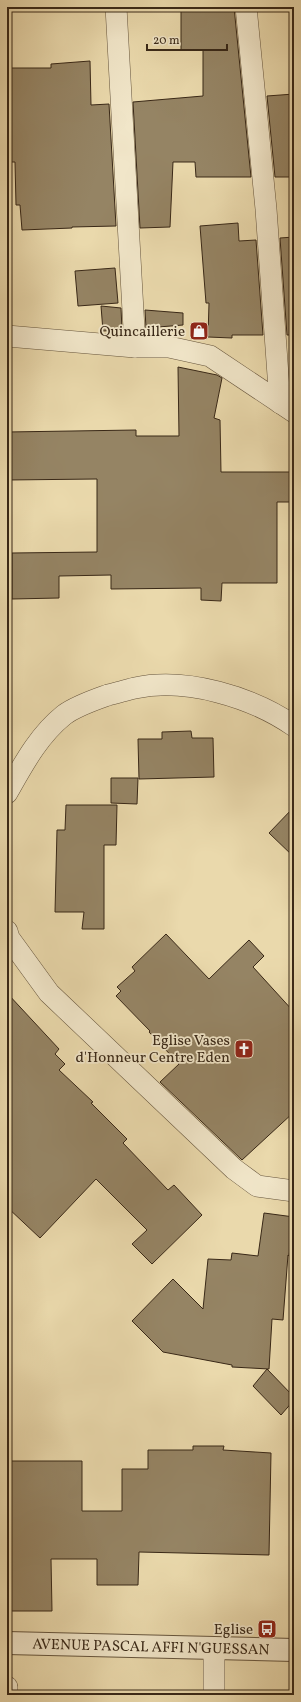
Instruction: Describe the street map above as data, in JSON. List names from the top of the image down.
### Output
{
  "streets": {
    "street": ["AVENUE PASCAL AFFI N'GUESSAN"]
  },
  "places": {
    "shop": ["Quincaillerie"],
    "church": ["Eglise Vases d'Honneur Centre Eden"],
    "bus stop": ["Eglise"]
  },
  "scale_bar": "20 m"
}
